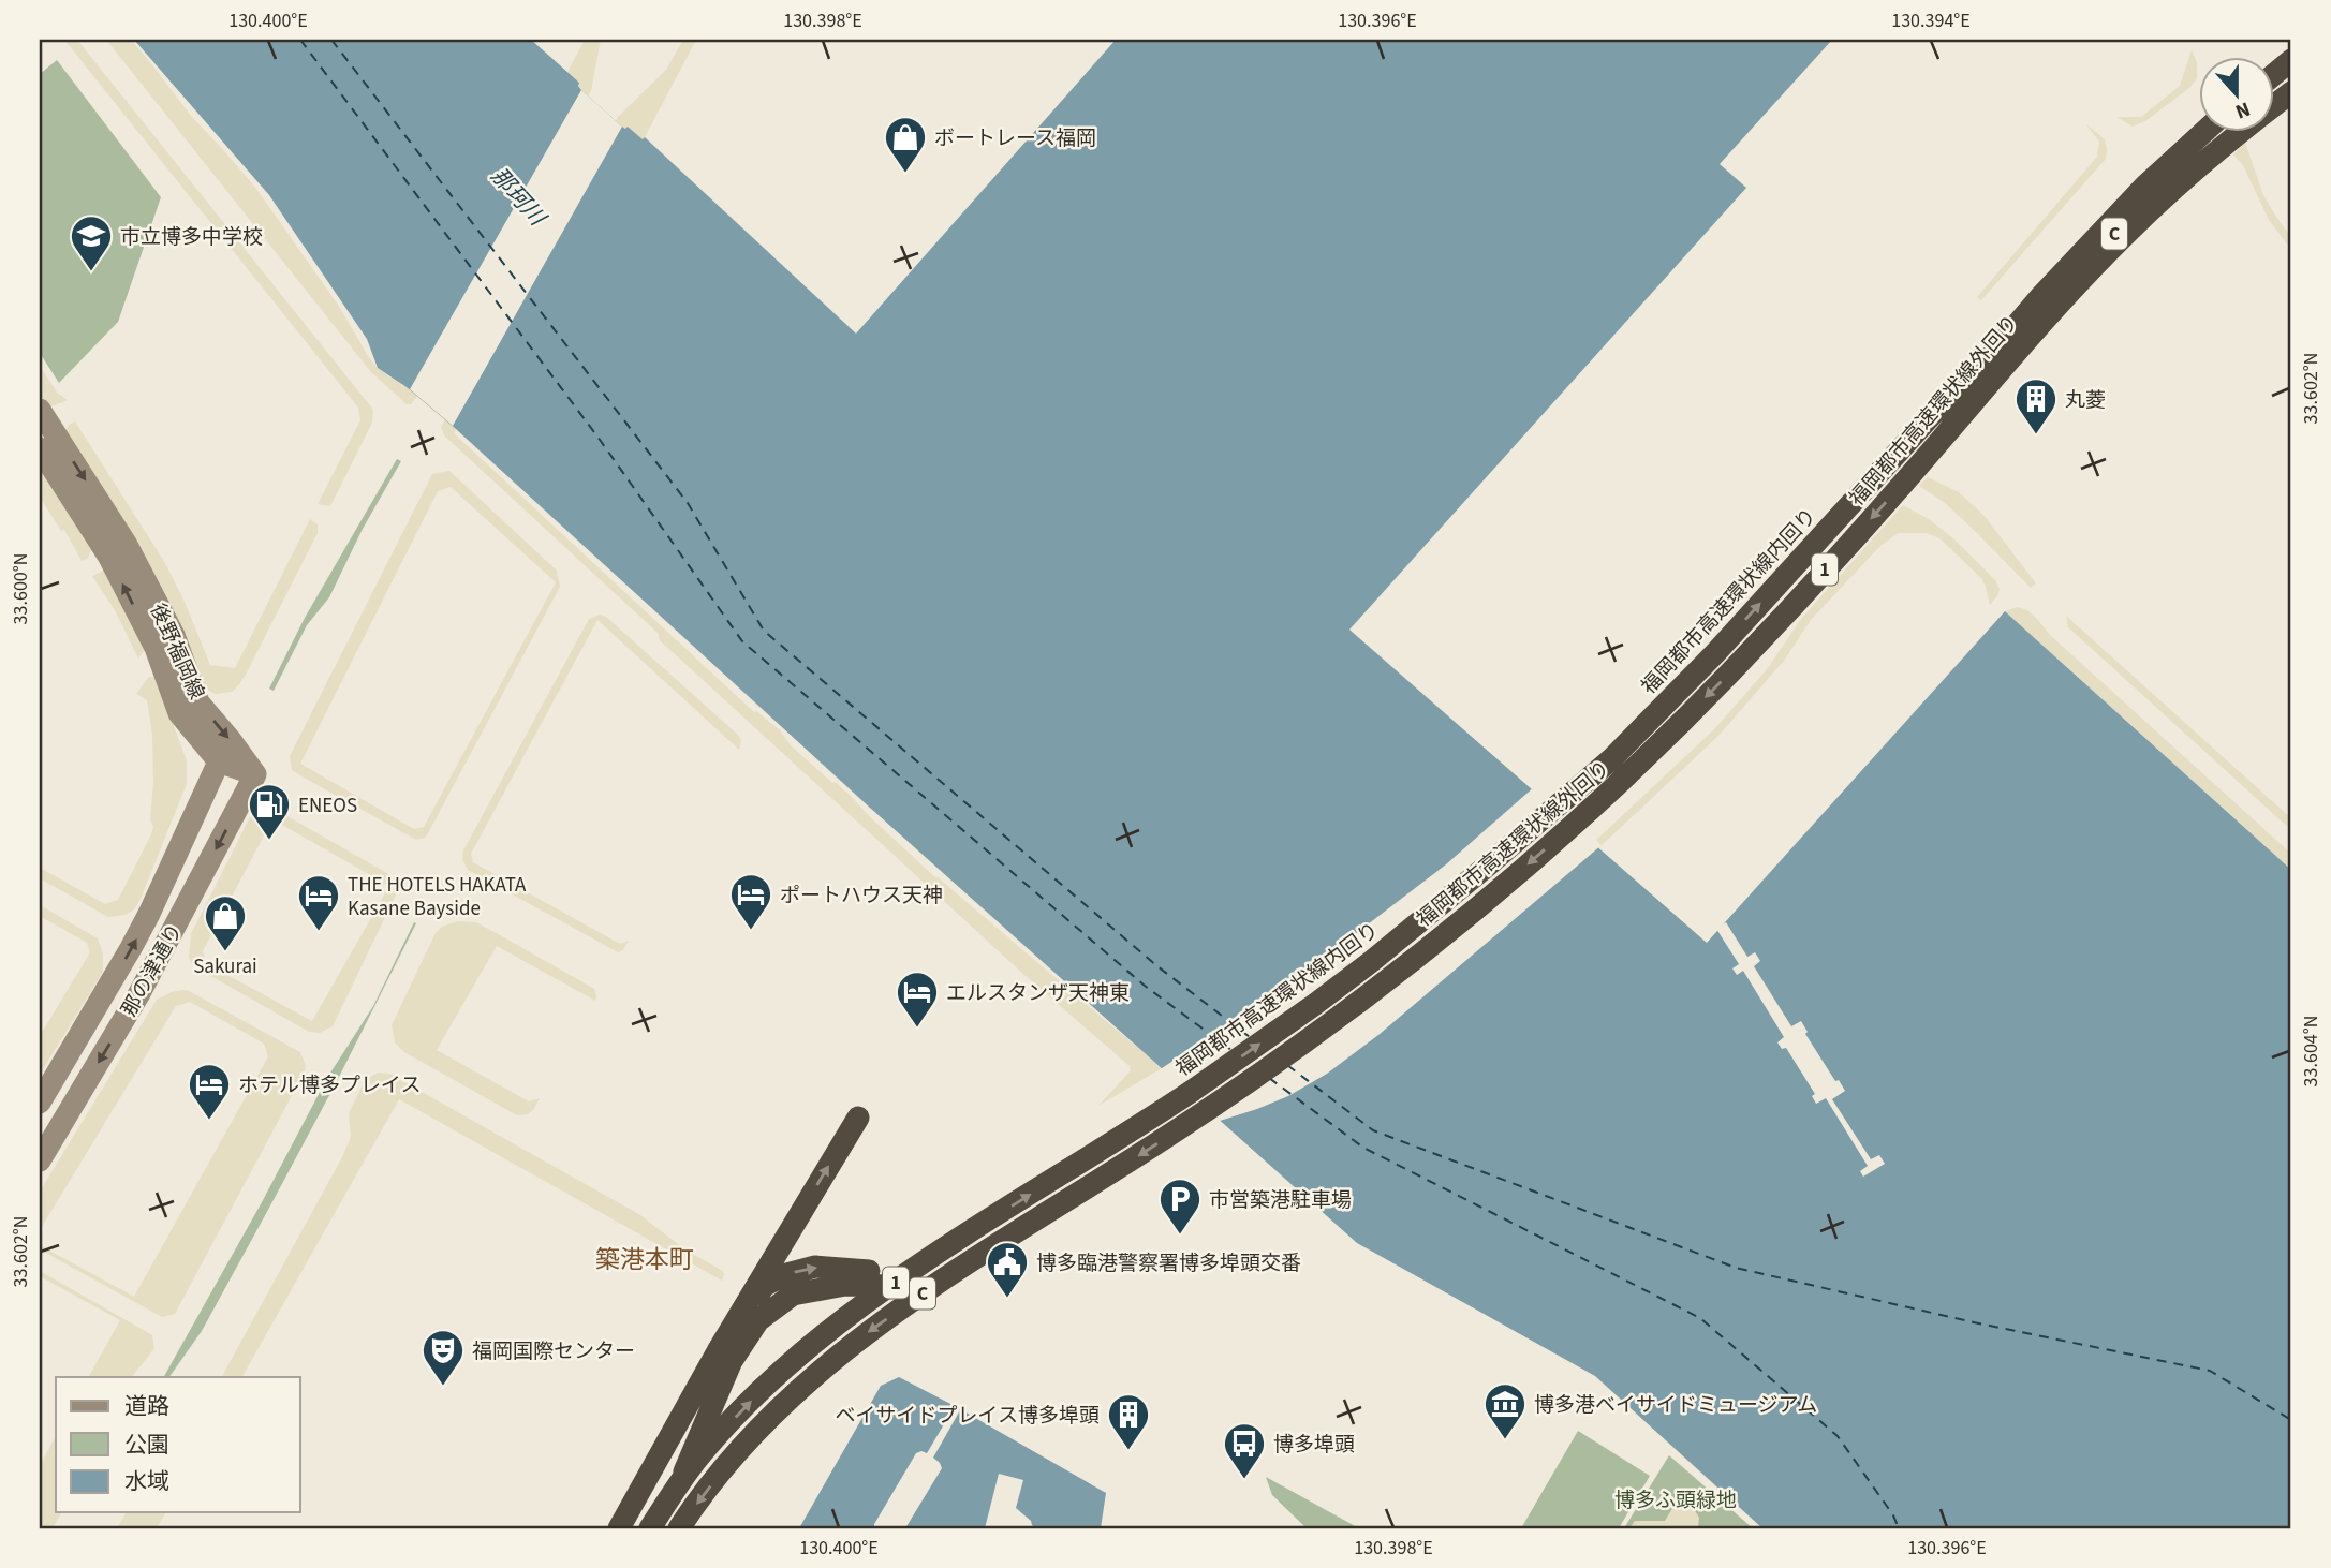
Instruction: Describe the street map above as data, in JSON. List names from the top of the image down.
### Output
{
  "streets": {
    "highway": [
      "C",
      "福岡都市高速環状線外回り",
      "1",
      "福岡都市高速環状線内回り"
    ],
    "main road": ["後野福岡線", "那の津通り"]
  },
  "crossings": [
    ["後野福岡線", "那の津通り"]
  ],
  "one_way": ["福岡都市高速環状線外回り"],
  "districts": ["築港本町"],
  "water": ["那珂川"],
  "parks": ["博多ふ頭緑地"],
  "places": {
    "shop": ["ボートレース福岡", "Sakurai"],
    "school or university": ["市立博多中学校"],
    "building": ["丸菱", "ベイサイドプレイス博多埠頭"],
    "fuel station": ["ENEOS"],
    "hotel": [
      "ポートハウス天神",
      "THE HOTELS HAKATA Kasane Bayside",
      "エルスタンザ天神東",
      "ホテル博多プレイス"
    ],
    "parking": ["市営築港駐車場"],
    "public building": ["博多臨港警察署博多埠頭交番"],
    "theatre": ["福岡国際センター"],
    "museum": ["博多港ベイサイドミュージアム"],
    "bus stop": ["博多埠頭"]
  },
  "legend": ["道路", "公園", "水域"],
  "north": "bottom",
  "coordinates": [
    "130.400°E",
    "130.398°E",
    "130.396°E",
    "130.394°E",
    "33.602°N",
    "33.600°N",
    "33.604°N"
  ]
}
